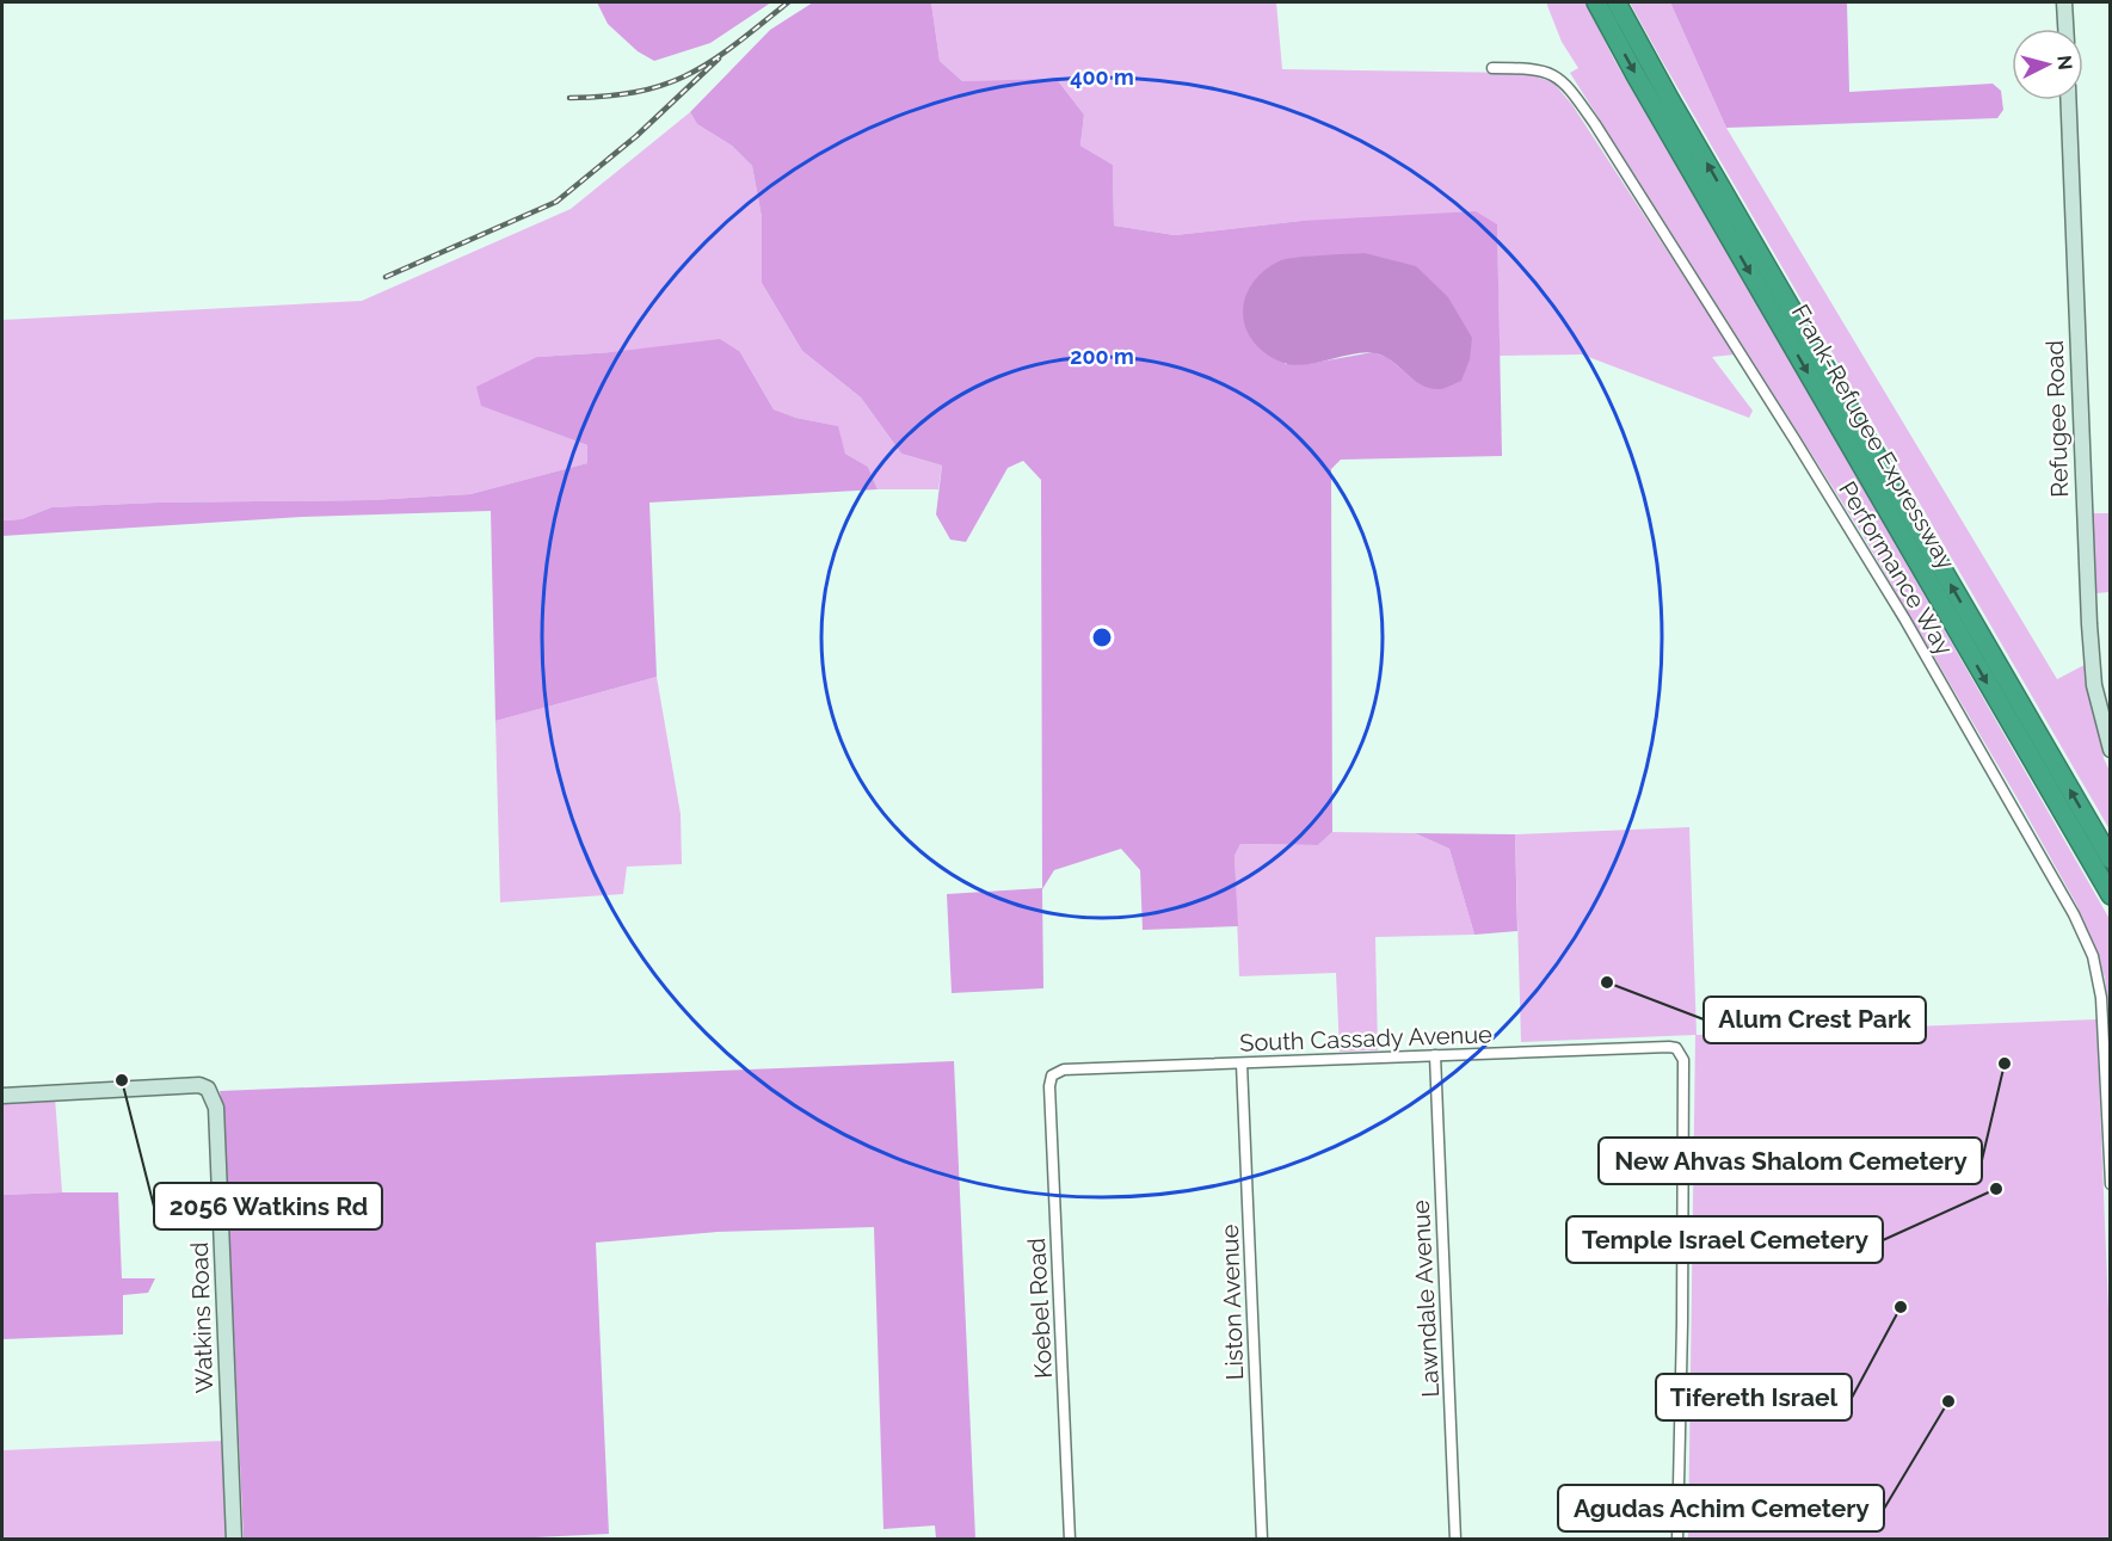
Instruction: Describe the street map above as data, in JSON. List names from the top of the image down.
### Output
{
  "streets": {
    "highway": ["Frank-Refugee Expressway"],
    "main road": ["Refugee Road", "Watkins Road"],
    "street": [
      "Performance Way",
      "South Cassady Avenue",
      "Lawndale Avenue",
      "Liston Avenue",
      "Koebel Road"
    ]
  },
  "crossings": [
    ["South Cassady Avenue", "Lawndale Avenue"],
    ["South Cassady Avenue", "Liston Avenue"],
    ["South Cassady Avenue", "Koebel Road"]
  ],
  "places": [
    "Alum Crest Park",
    "New Ahvas Shalom Cemetery",
    "2056 Watkins Rd",
    "Temple Israel Cemetery",
    "Tifereth Israel",
    "Agudas Achim Cemetery"
  ],
  "north": "right",
  "rings": ["400 m", "200 m"]
}
